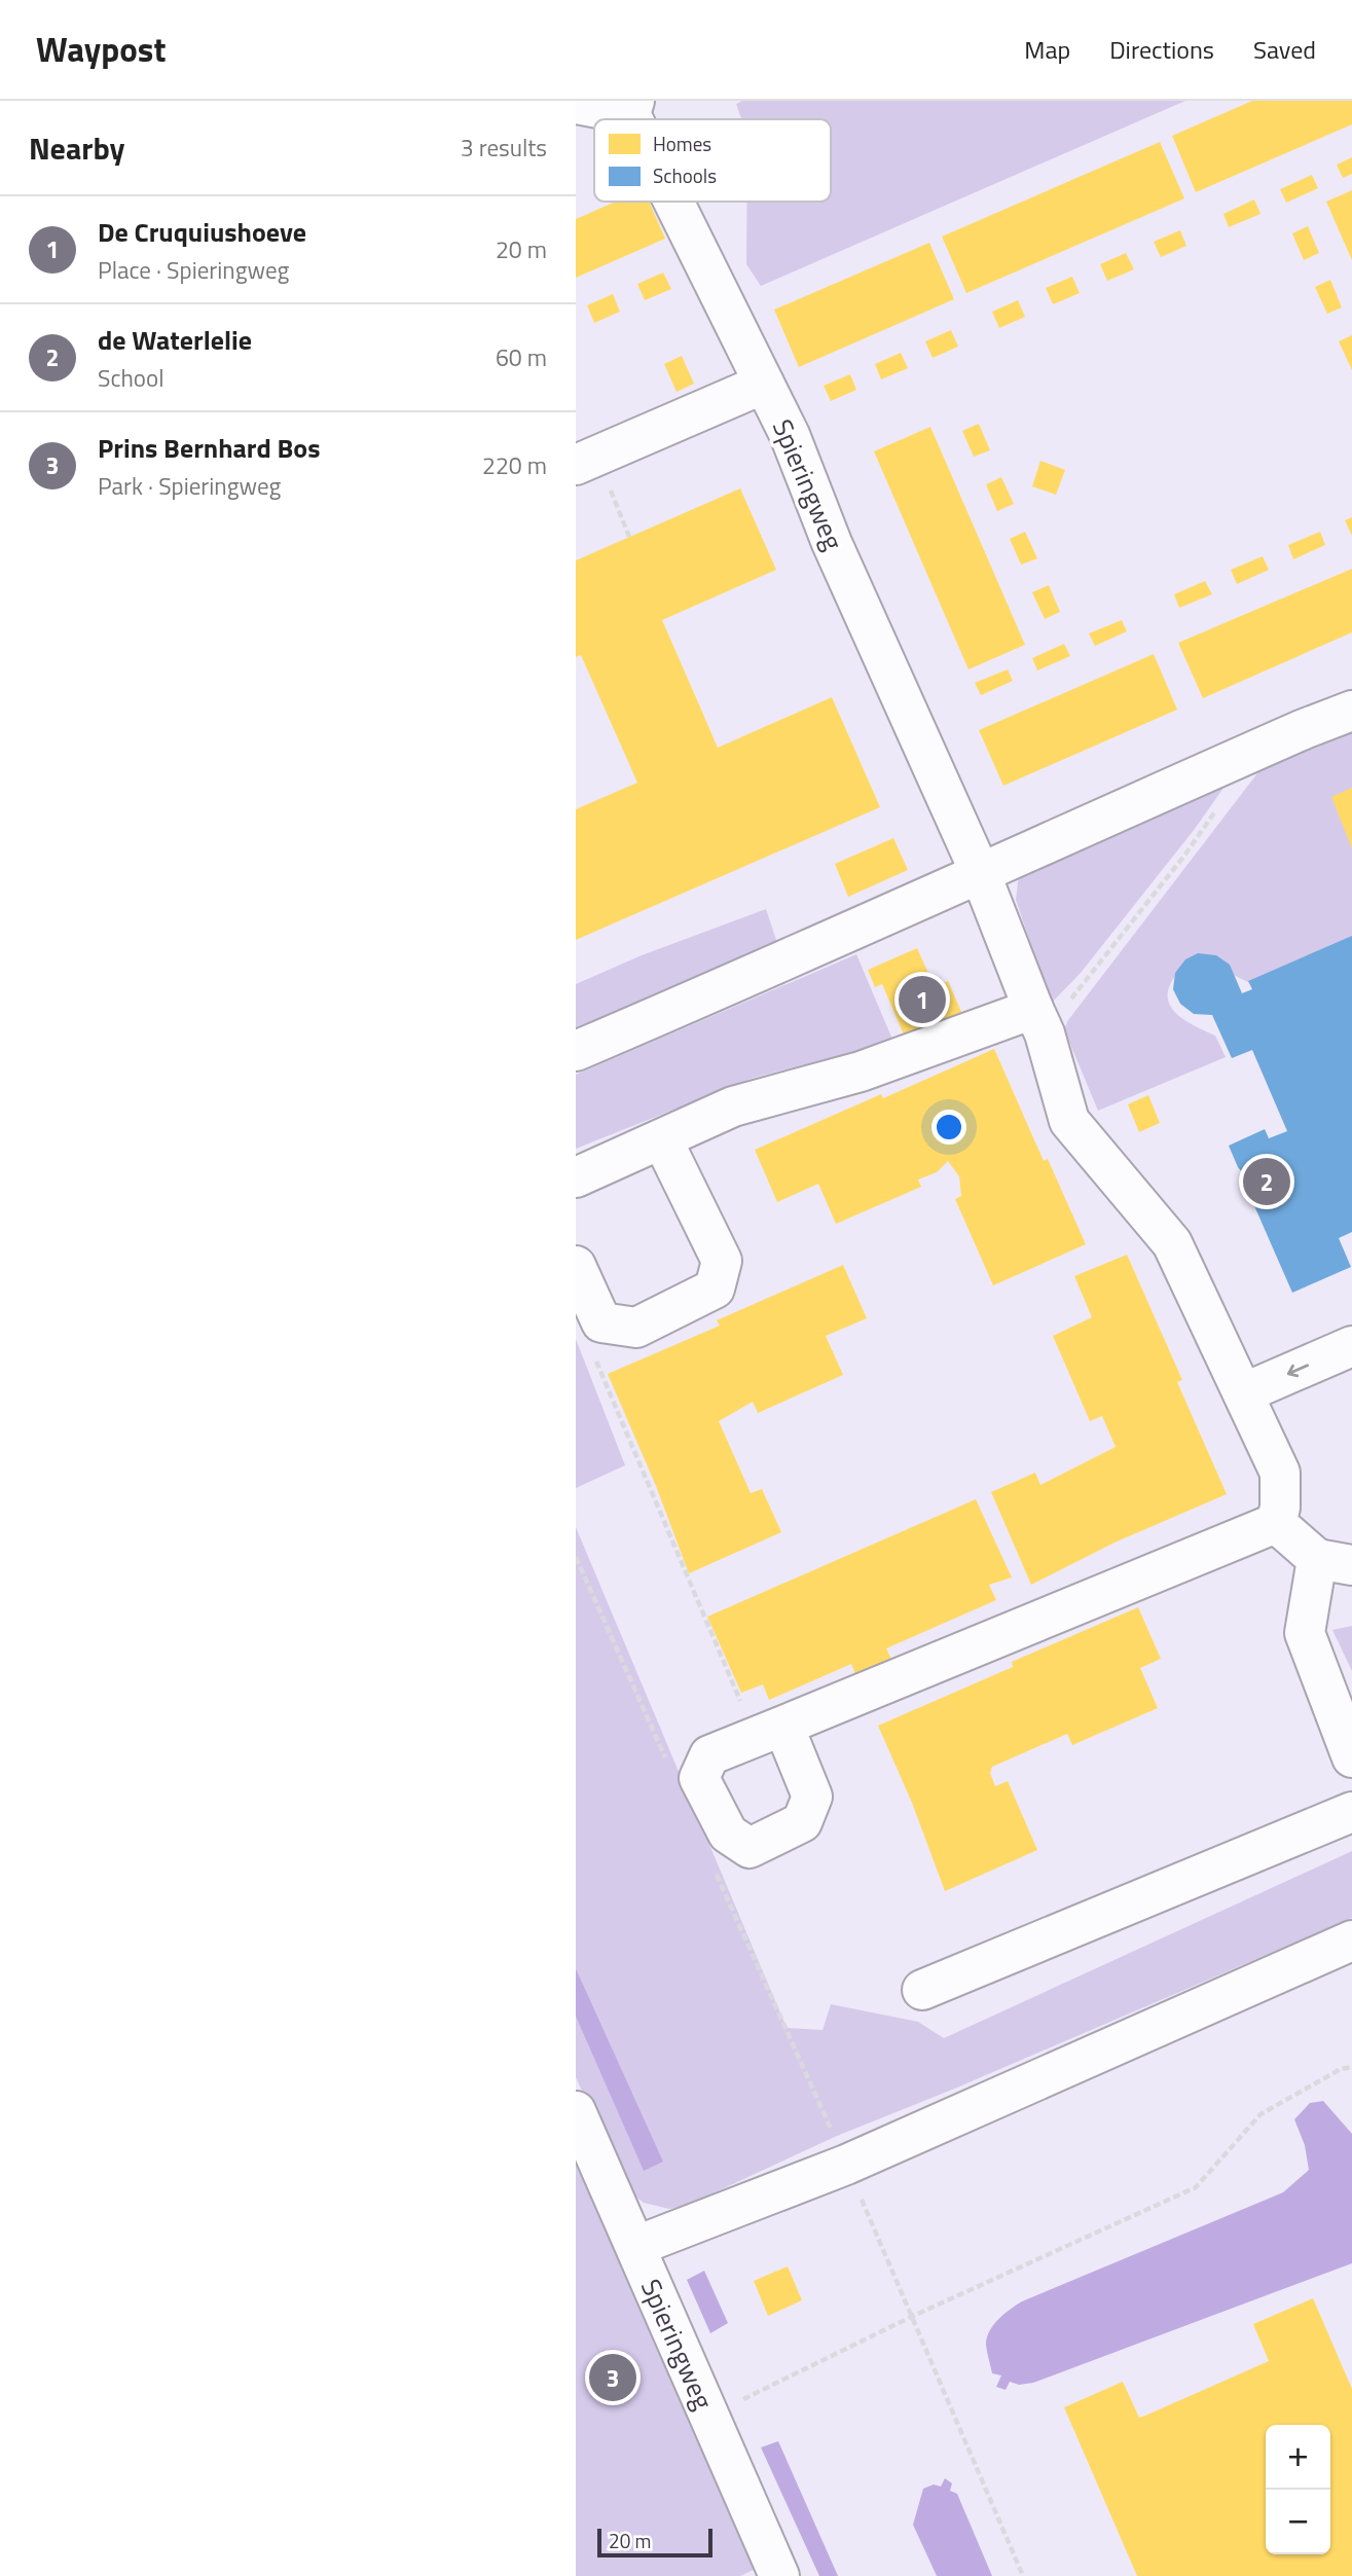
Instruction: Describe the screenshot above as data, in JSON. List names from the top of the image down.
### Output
{
  "streets": {
    "street": ["Spieringweg"]
  },
  "legend": ["Homes", "Schools"],
  "scale_bar": "20 m",
  "page": {
    "header": "Waypost",
    "nav": ["Map", "Directions", "Saved"],
    "heading": ["Nearby", "3 results"],
    "list": [
      {
        "mark": "1",
        "name": "De Cruquiushoeve",
        "note": "Place · Spieringweg",
        "value": "20 m"
      },
      {
        "mark": "2",
        "name": "de Waterlelie",
        "note": "School",
        "value": "60 m"
      },
      {
        "mark": "3",
        "name": "Prins Bernhard Bos",
        "note": "Park · Spieringweg",
        "value": "220 m"
      }
    ],
    "pins": ["1", "2", "3"],
    "map_buttons": ["+", "−"],
    "scale": "20 m"
  }
}
